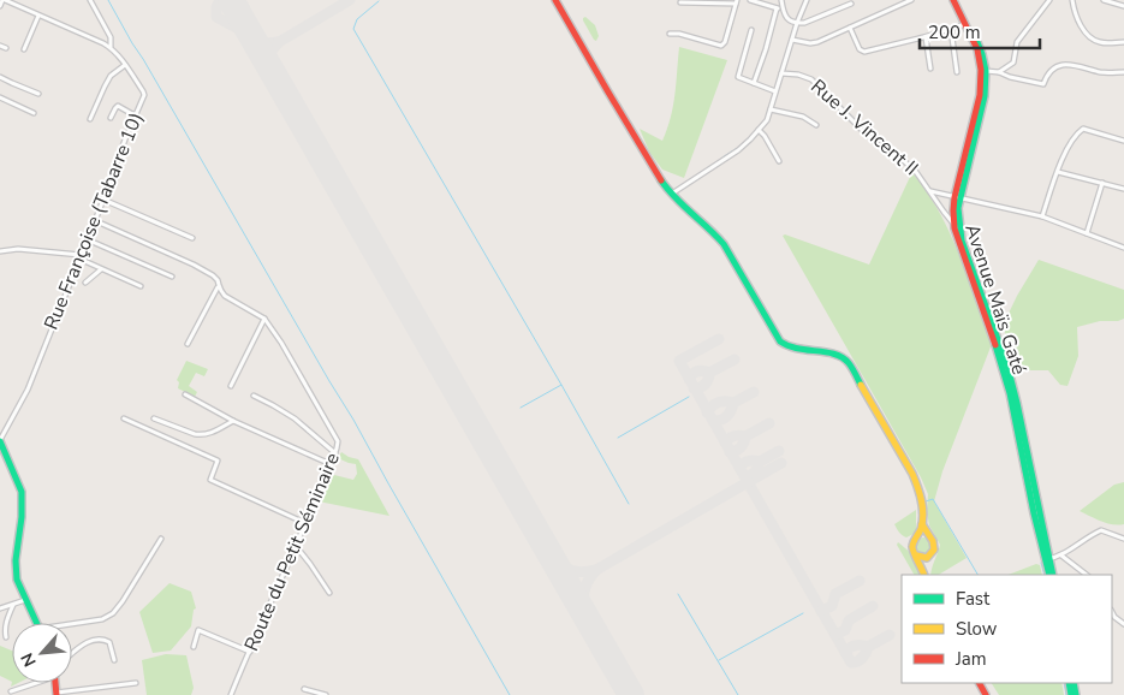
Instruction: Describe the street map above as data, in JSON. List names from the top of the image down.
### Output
{
  "streets": {
    "main road": ["Avenue Maïs Gaté"],
    "street": ["Rue J. Vincent II", "Rue Françoise (Tabarre 10)", "Route du Petit Séminaire"]
  },
  "crossings": [
    ["Rue J. Vincent II", "Avenue Maïs Gaté"]
  ],
  "legend": ["Fast", "Slow", "Jam"],
  "scale_bar": "200 m",
  "north": "bottom left"
}
